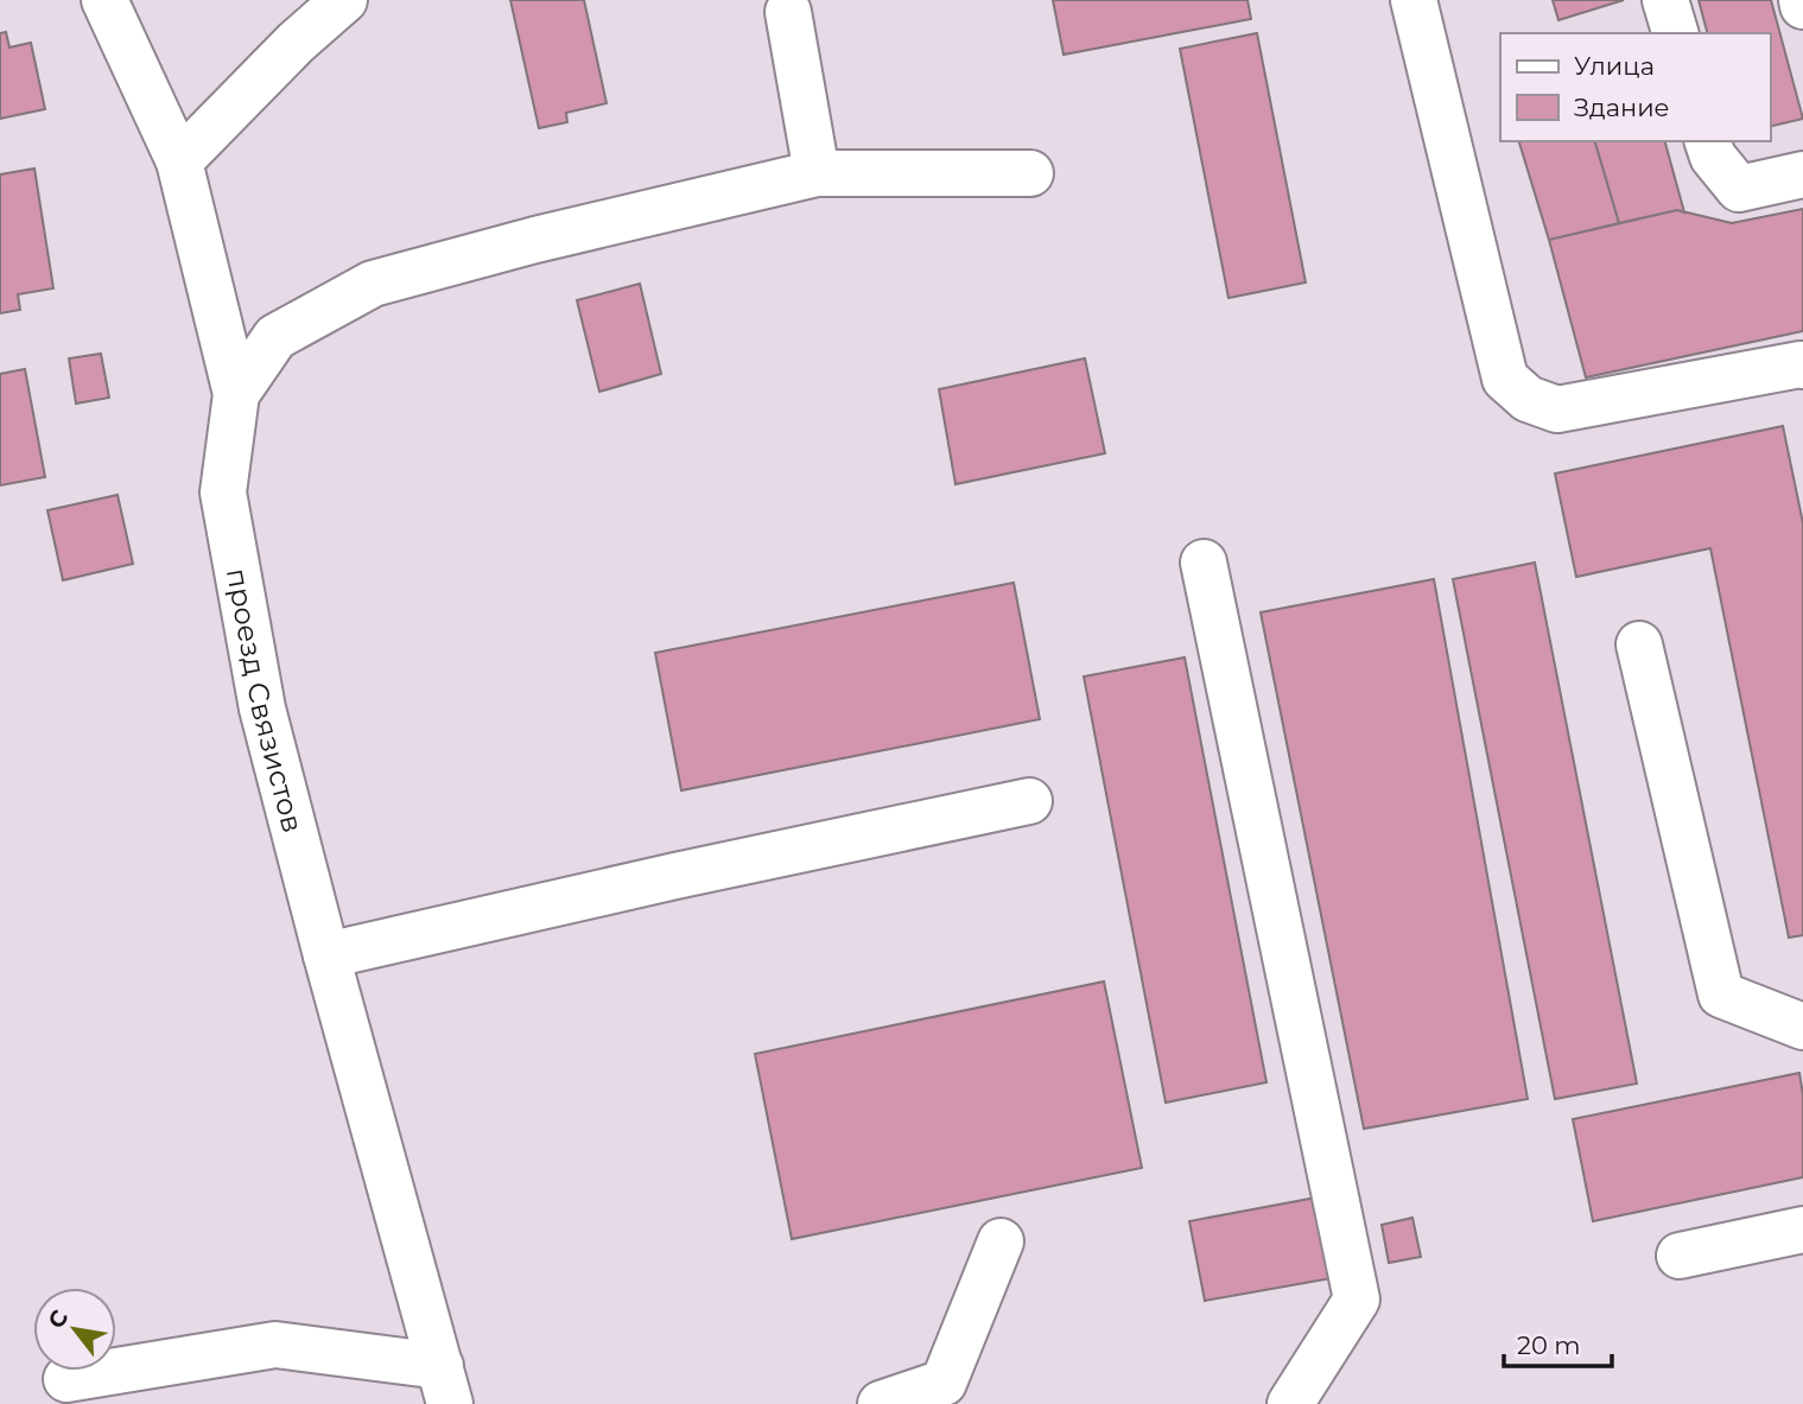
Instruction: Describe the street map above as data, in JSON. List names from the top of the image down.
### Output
{
  "streets": {
    "lane": ["проезд Связистов"]
  },
  "legend": ["Улица", "Здание"],
  "scale_bar": "20 m",
  "north": "top left"
}
